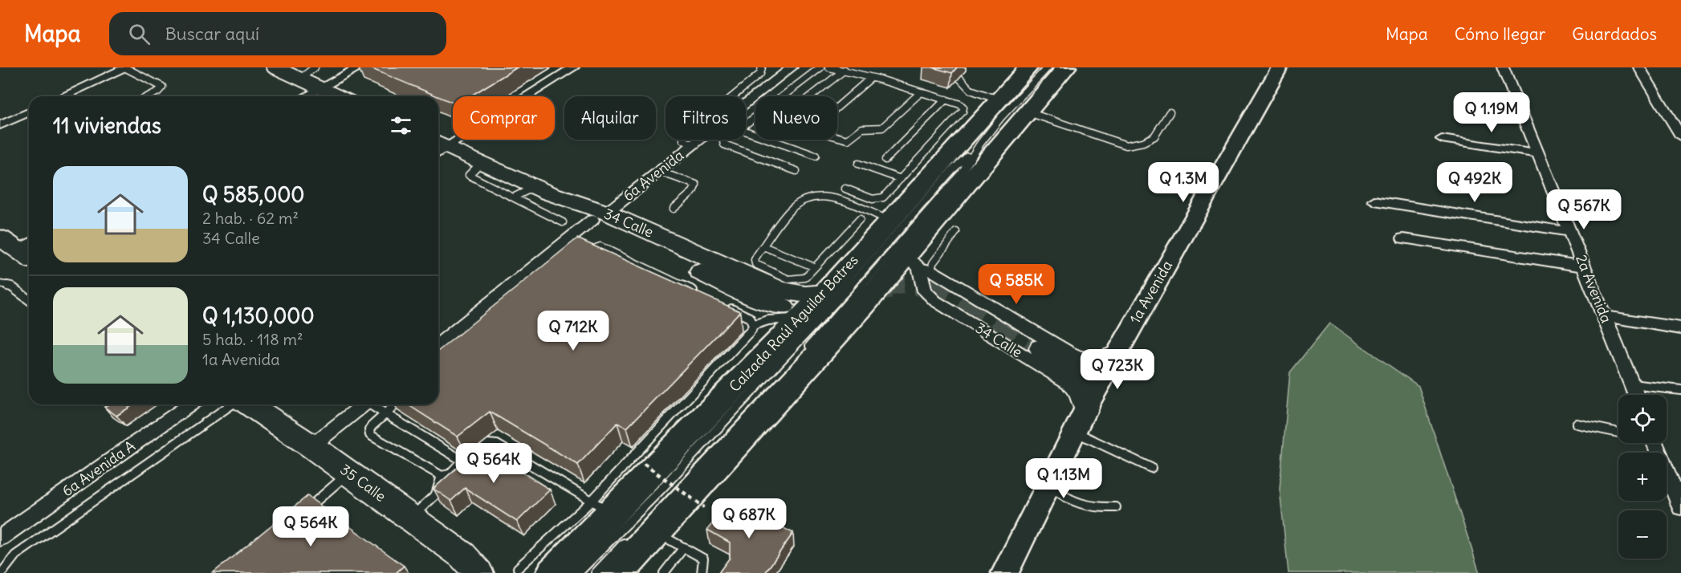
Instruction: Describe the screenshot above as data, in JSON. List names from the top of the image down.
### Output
{
  "streets": {
    "highway": ["Calzada Raúl Aguilar Batres"],
    "main road": ["34 Calle", "35 Calle"],
    "street": [
      "6a Avenida",
      "2a Avenida",
      "1a Avenida",
      "6a Avenida A"
    ]
  },
  "crossings": [
    ["6a Avenida", "34 Calle"],
    ["34 Calle", "1a Avenida"],
    ["34 Calle", "Calzada Raúl Aguilar Batres"]
  ],
  "page": {
    "header": "Mapa",
    "search": "Buscar aquí",
    "nav": ["Mapa", "Cómo llegar", "Guardados"],
    "price": [
      "Q 1.19M",
      "Q 1.3M",
      "Q 492K",
      "Q 567K",
      "Q 585K",
      "Q 712K",
      "Q 723K",
      "Q 564K",
      "Q 1.13M",
      "Q 687K",
      "Q 564K"
    ],
    "chip": [
      "Comprar",
      "Alquilar",
      "Filtros",
      "Nuevo"
    ],
    "heading": "11 viviendas",
    "list": [
      {
        "name": "Q 585,000",
        "note": "2 hab. · 62 m² · 34 Calle"
      },
      {
        "name": "Q 1,130,000",
        "note": "5 hab. · 118 m² · 1a Avenida"
      }
    ],
    "map_buttons": ["+", "−"]
  }
}
